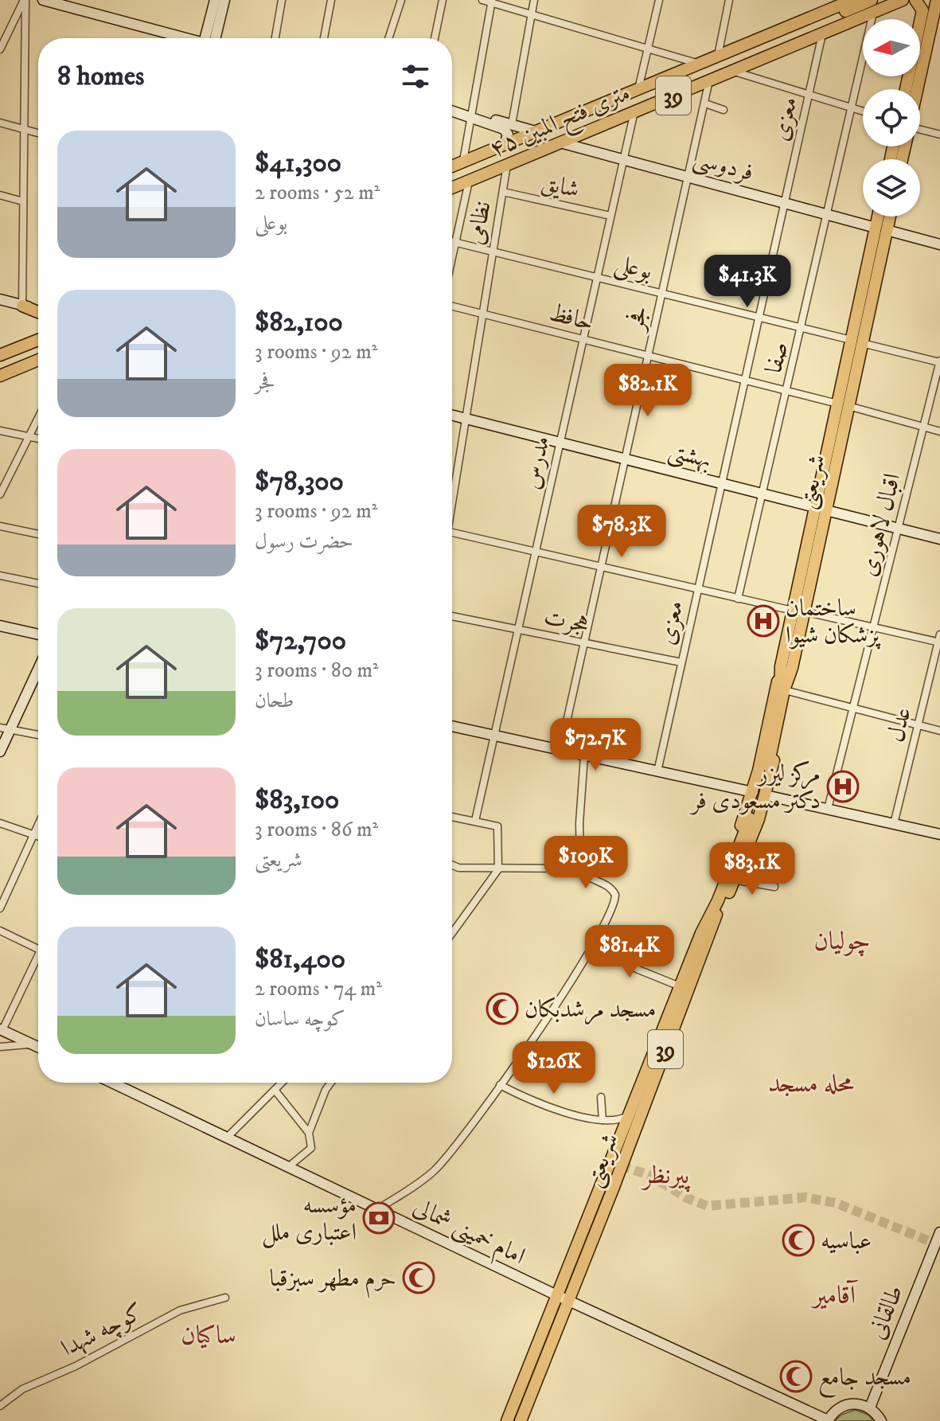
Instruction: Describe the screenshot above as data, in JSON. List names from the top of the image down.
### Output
{
  "streets": {
    "main road": [
      "39",
      "۴۵ متری فتح المبین",
      "فردوسی",
      "بهشتی",
      "شریعتی",
      "امام خمینی شمالی",
      "طالقانی"
    ],
    "street": [
      "معزی",
      "شایق",
      "نظامی",
      "بوعلی",
      "حافظ",
      "فجر",
      "صفا",
      "مدرس",
      "اقبال لاهوری",
      "هجرت",
      "عدل",
      "کوچه شهدا"
    ]
  },
  "crossings": [
    ["39", "۴۵ متری فتح المبین"],
    ["39", "صفا"],
    ["39", "شریعتی"],
    ["معزی", "۴۵ متری فتح المبین"],
    ["معزی", "فردوسی"],
    ["معزی", "بوعلی"],
    ["معزی", "حافظ"],
    ["معزی", "بهشتی"],
    ["معزی", "هجرت"],
    ["۴۵ متری فتح المبین", "فردوسی"],
    ["۴۵ متری فتح المبین", "نظامی"],
    ["۴۵ متری فتح المبین", "فجر"],
    ["۴۵ متری فتح المبین", "صفا"],
    ["۴۵ متری فتح المبین", "مدرس"],
    ["فردوسی", "فجر"],
    ["فردوسی", "صفا"],
    ["فردوسی", "مدرس"],
    ["فردوسی", "شریعتی"],
    ["شایق", "نظامی"],
    ["شایق", "مدرس"],
    ["نظامی", "بوعلی"],
    ["نظامی", "حافظ"],
    ["نظامی", "بهشتی"],
    ["بوعلی", "فجر"],
    ["بوعلی", "صفا"],
    ["بوعلی", "مدرس"],
    ["بوعلی", "شریعتی"],
    ["بوعلی", "اقبال لاهوری"],
    ["حافظ", "فجر"],
    ["حافظ", "صفا"],
    ["حافظ", "مدرس"],
    ["حافظ", "شریعتی"],
    ["حافظ", "اقبال لاهوری"],
    ["فجر", "بهشتی"],
    ["فجر", "هجرت"],
    ["صفا", "بهشتی"],
    ["بهشتی", "مدرس"],
    ["بهشتی", "شریعتی"],
    ["بهشتی", "اقبال لاهوری"],
    ["مدرس", "هجرت"],
    ["شریعتی", "امام خمینی شمالی"]
  ],
  "districts": [
    "چولیان",
    "محله مسجد",
    "پیرنظر",
    "آقامیر",
    "ساکیان"
  ],
  "places": {
    "hospital": ["ساختمان پزشکان شیوا", "مرکز لیزر دکتر مسعودی فر"],
    "mosque": [
      "مسجد مرشدبکان",
      "عباسیه",
      "حرم مطهر سبزقبا",
      "مسجد جامع"
    ],
    "bank": ["مؤسسه اعتباری ملل"]
  },
  "north": "left",
  "page": {
    "heading": "8 homes",
    "list": [
      {
        "name": "$41,300",
        "note": "2 rooms · 52 m² · بوعلی"
      },
      {
        "name": "$82,100",
        "note": "3 rooms · 92 m² · فجر"
      },
      {
        "name": "$78,300",
        "note": "3 rooms · 92 m² · حضرت رسول"
      },
      {
        "name": "$72,700",
        "note": "3 rooms · 80 m² · طحان"
      },
      {
        "name": "$83,100",
        "note": "3 rooms · 86 m² · شریعتی"
      },
      {
        "name": "$81,400",
        "note": "2 rooms · 74 m² · کوچه ساسان"
      }
    ],
    "price": [
      "$41.3K",
      "$82.1K",
      "$78.3K",
      "$72.7K",
      "$109K",
      "$83.1K",
      "$81.4K",
      "$126K"
    ]
  }
}
